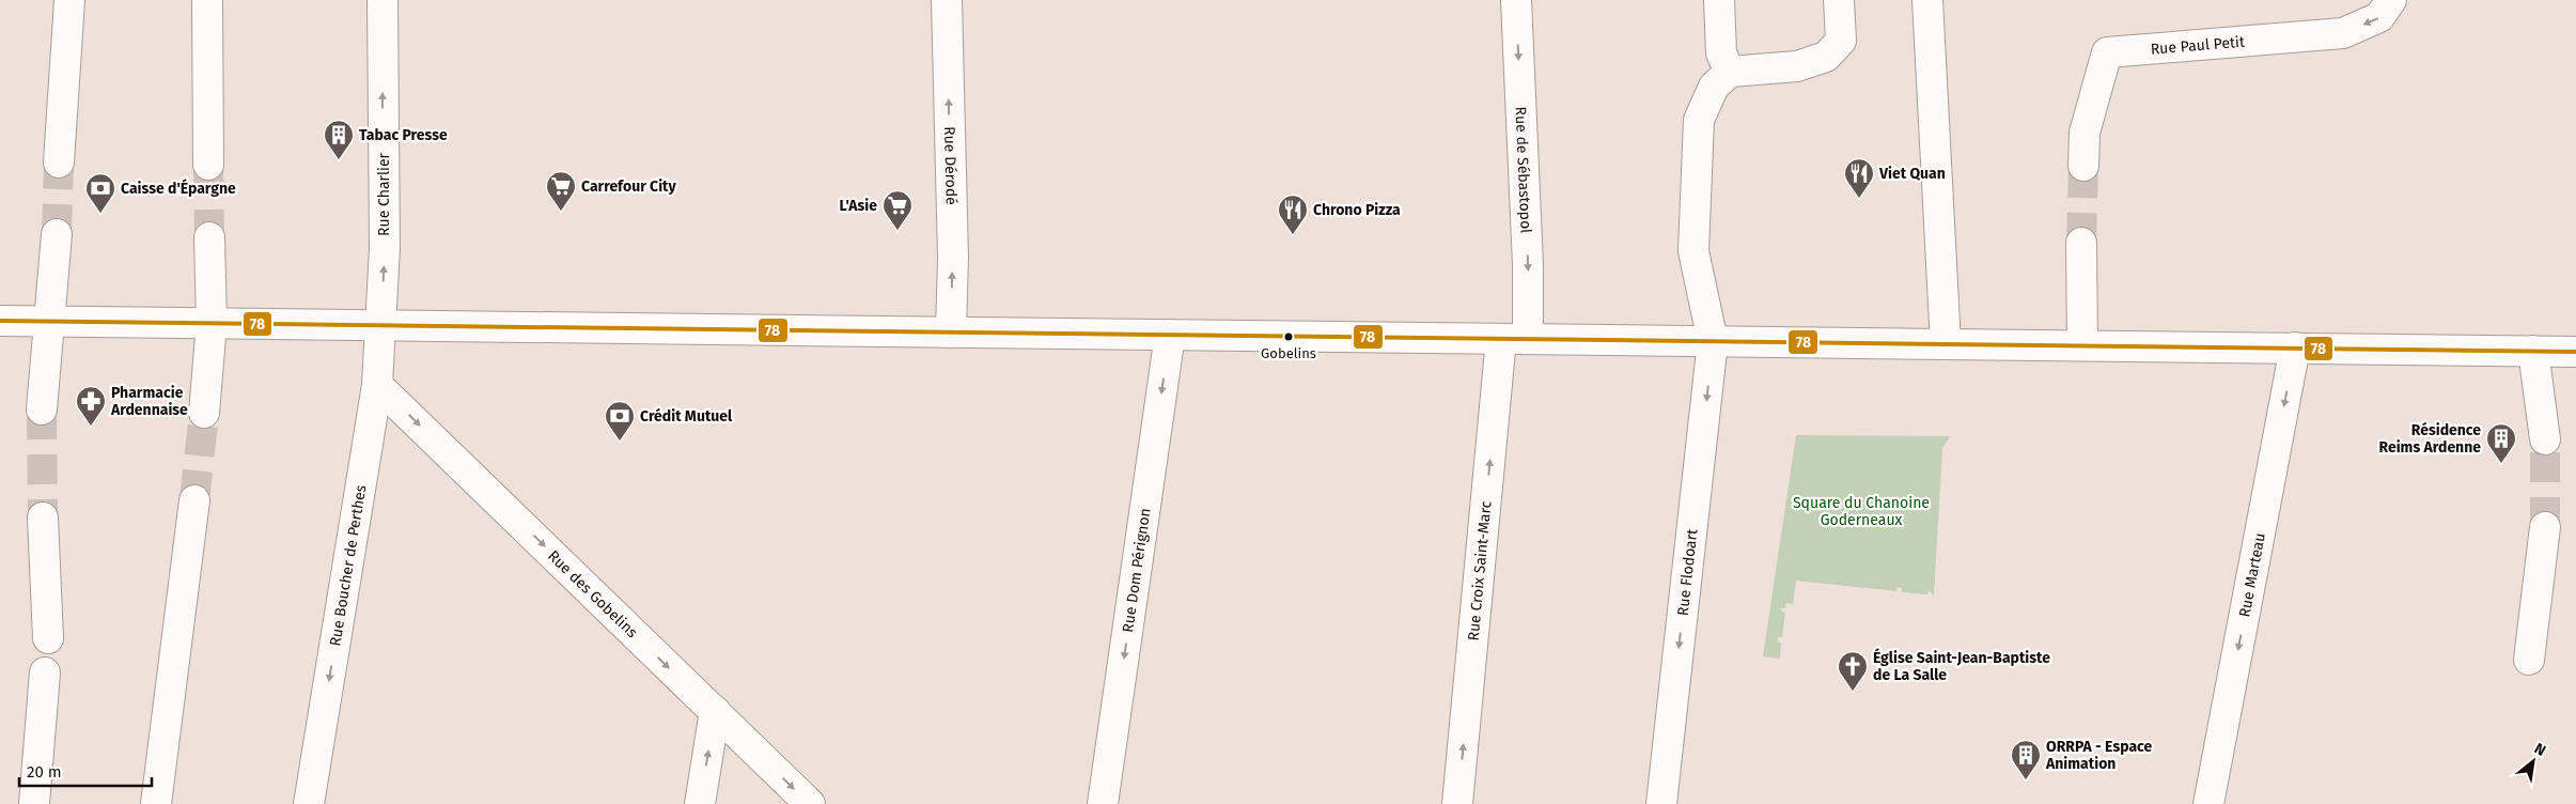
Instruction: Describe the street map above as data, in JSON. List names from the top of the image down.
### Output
{
  "streets": {
    "street": [
      "Rue Paul Petit",
      "Rue Dérodé",
      "Rue de Sébastopol",
      "Rue Charlier",
      "Rue Boucher de Perthes",
      "Rue Dom Pérignon",
      "Rue Croix Saint-Marc",
      "Rue Flodoart",
      "Rue Marteau",
      "Rue des Gobelins"
    ]
  },
  "crossings": [
    ["Rue de Sébastopol", "Rue Croix Saint-Marc"],
    ["Rue Charlier", "Rue Boucher de Perthes"],
    ["Rue Boucher de Perthes", "Rue des Gobelins"]
  ],
  "one_way": [
    "Rue Paul Petit",
    "Rue Dérodé",
    "Rue de Sébastopol",
    "Rue Dom Pérignon",
    "Rue Croix Saint-Marc",
    "Rue Flodoart",
    "Rue Marteau",
    "Rue des Gobelins"
  ],
  "parks": ["Square du Chanoine Goderneaux"],
  "places": {
    "building": ["Tabac Presse", "Résidence Reims Ardenne", "ORRPA - Espace Animation"],
    "restaurant": ["Viet Quan", "Chrono Pizza"],
    "supermarket": ["Carrefour City", "L'Asie"],
    "bank": ["Caisse d'Épargne", "Crédit Mutuel"],
    "other": ["Gobelins"],
    "pharmacy": ["Pharmacie Ardennaise"],
    "church": ["Église Saint-Jean-Baptiste de La Salle"]
  },
  "lines": ["transit line 78"],
  "scale_bar": "20 m",
  "north": "top right"
}
